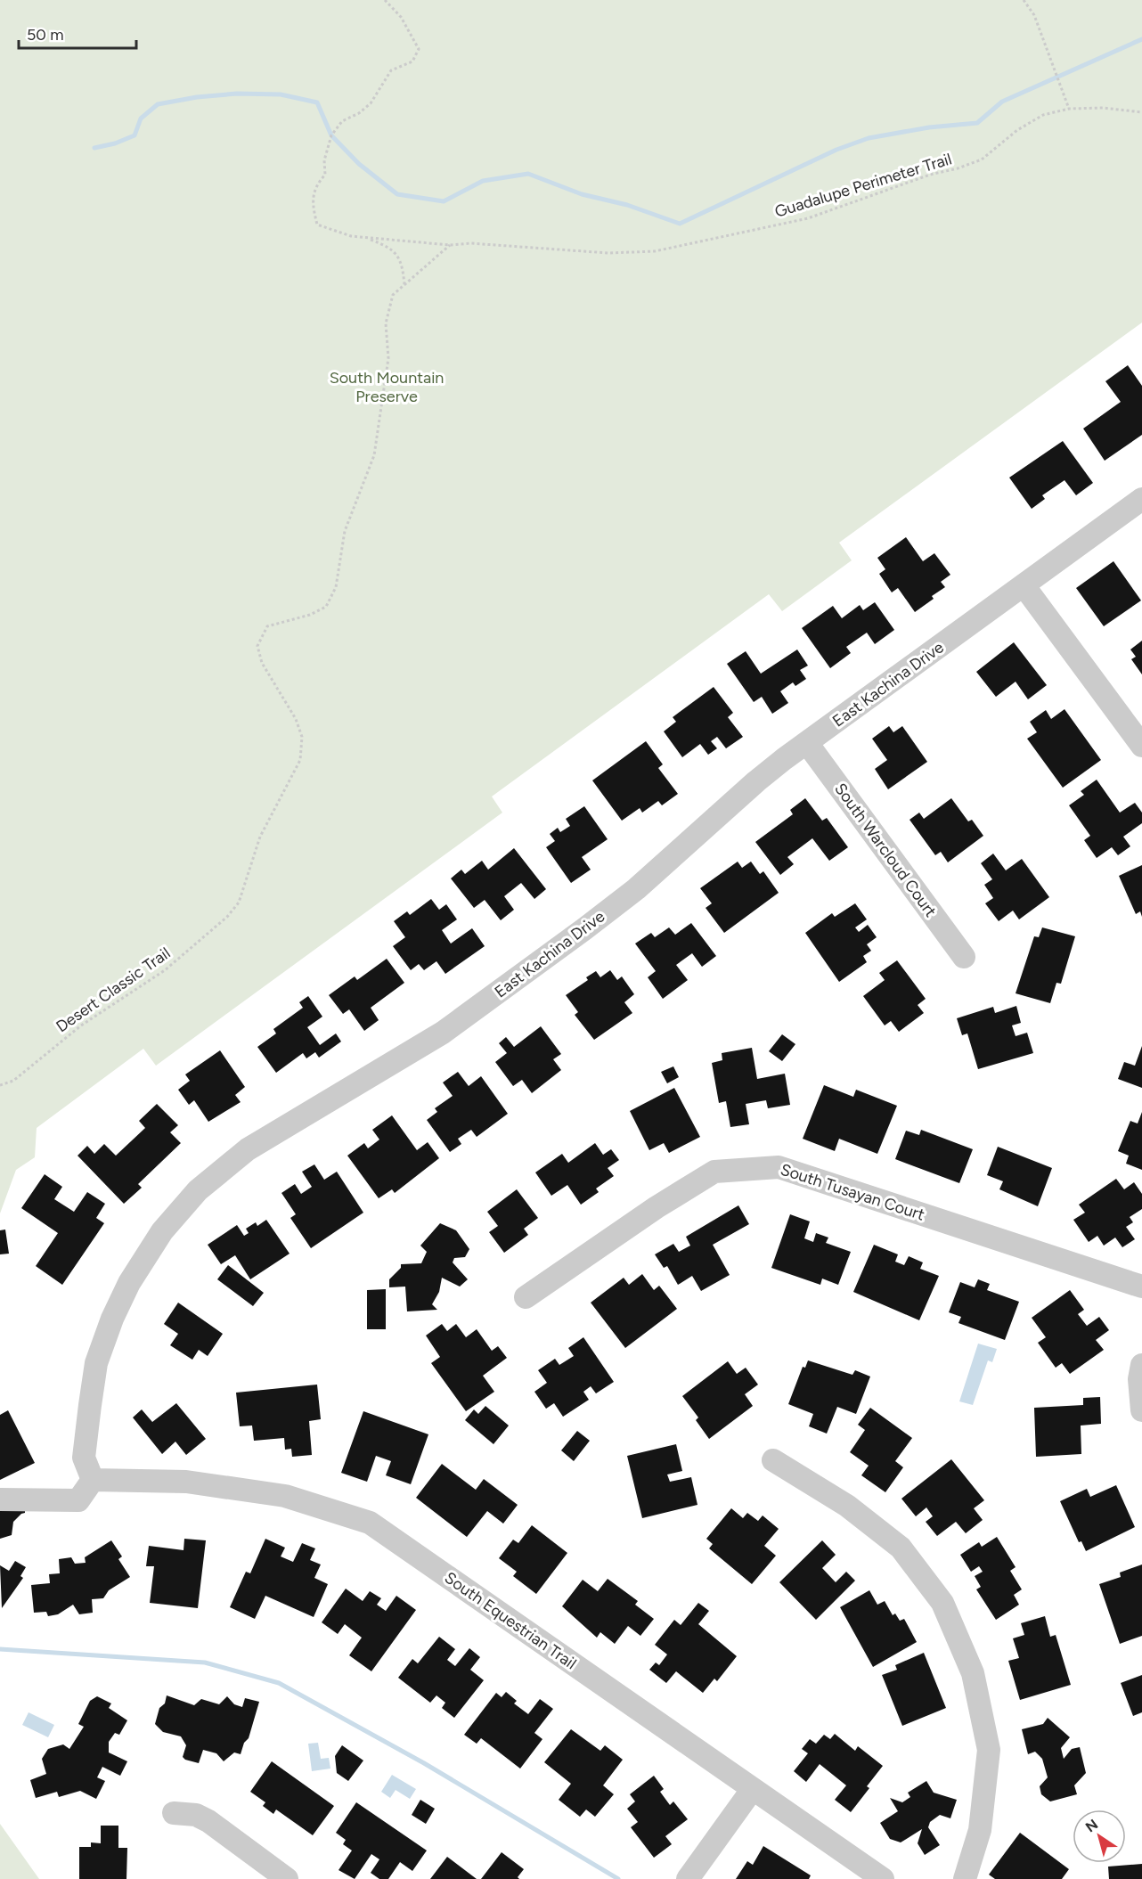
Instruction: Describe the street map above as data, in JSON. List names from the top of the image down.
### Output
{
  "streets": {
    "street": [
      "East Kachina Drive",
      "South Warcloud Court",
      "South Tusayan Court",
      "South Equestrian Trail"
    ],
    "path": ["Guadalupe Perimeter Trail", "Desert Classic Trail"]
  },
  "crossings": [
    ["Guadalupe Perimeter Trail", "Desert Classic Trail"],
    ["East Kachina Drive", "South Warcloud Court"],
    ["East Kachina Drive", "South Equestrian Trail"]
  ],
  "parks": ["South Mountain Preserve"],
  "scale_bar": "50 m",
  "north": "top left"
}
